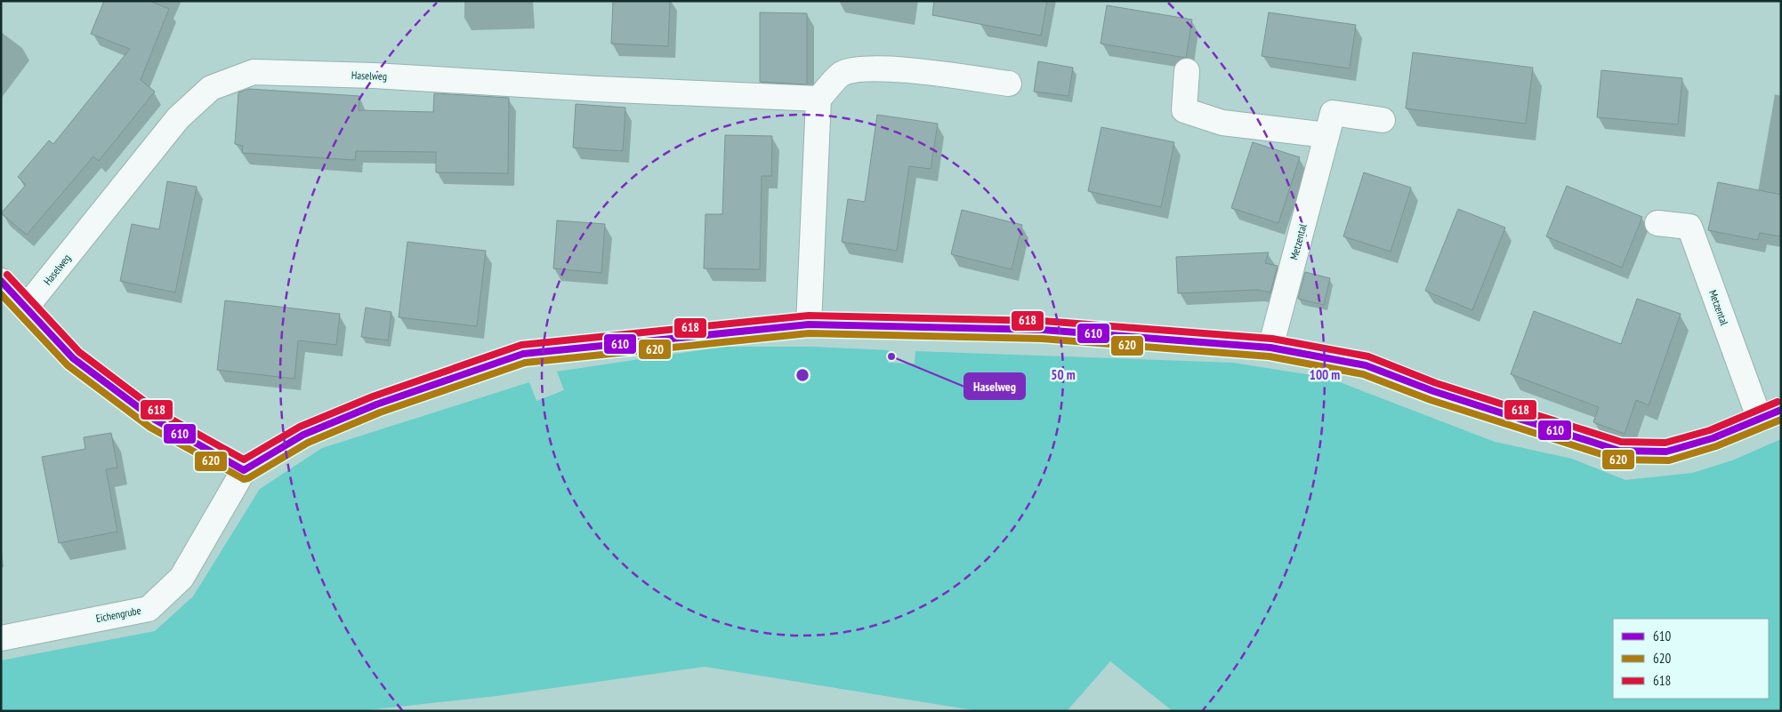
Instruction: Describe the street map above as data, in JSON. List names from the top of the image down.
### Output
{
  "streets": {
    "street": ["Haselweg", "Metzental", "Eichengrube"]
  },
  "crossings": [
    ["Metzental", "Eichengrube"]
  ],
  "places": ["Haselweg"],
  "lines": ["transit line 618", "transit line 610", "transit line 620"],
  "legend": ["610", "620", "618"],
  "rings": ["50 m", "100 m"]
}
